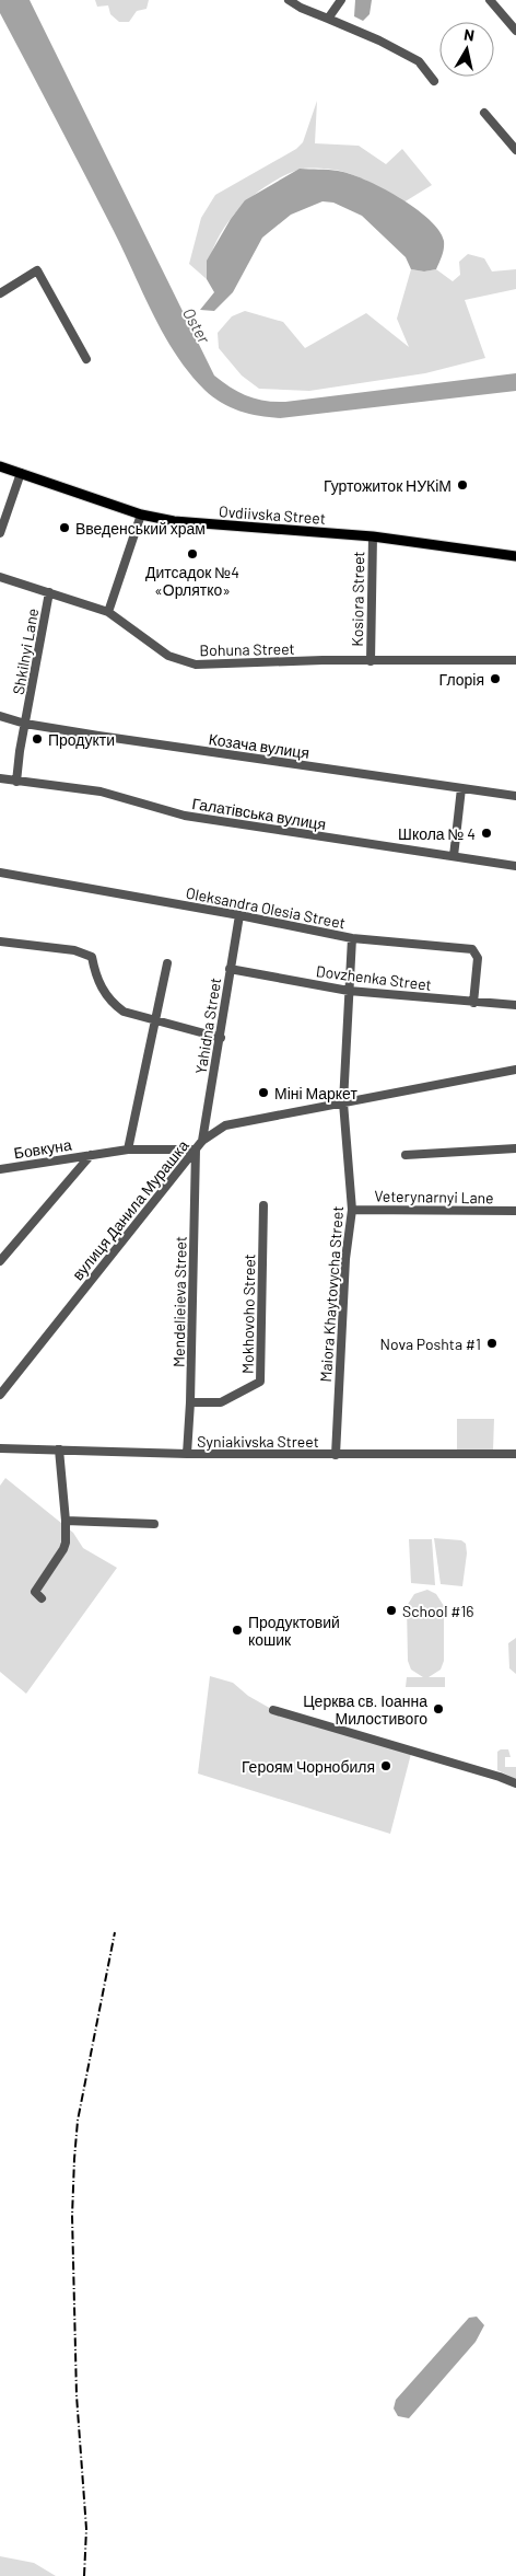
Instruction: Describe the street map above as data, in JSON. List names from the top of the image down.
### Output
{
  "streets": {
    "main road": ["Ovdiivska Street"],
    "street": [
      "Kosiora Street",
      "Bohuna Street",
      "Shkilnyi Lane",
      "Козача вулиця",
      "Галатівська вулиця",
      "Oleksandra Olesia Street",
      "Dovzhenka Street",
      "Yahidna Street",
      "Бовкуна",
      "Veterynarnyi Lane",
      "вулиця Данила Мурашка",
      "Maiora Khaytovycha Street",
      "Mendelieieva Street",
      "Mokhovoho Street",
      "Syniakivska Street"
    ]
  },
  "crossings": [
    ["Ovdiivska Street", "Kosiora Street"],
    ["Kosiora Street", "Bohuna Street"],
    ["Bohuna Street", "Shkilnyi Lane"],
    ["Shkilnyi Lane", "Козача вулиця"],
    ["Shkilnyi Lane", "Галатівська вулиця"],
    ["Oleksandra Olesia Street", "Dovzhenka Street"],
    ["Oleksandra Olesia Street", "Yahidna Street"],
    ["Oleksandra Olesia Street", "Maiora Khaytovycha Street"],
    ["Dovzhenka Street", "Yahidna Street"],
    ["Dovzhenka Street", "Maiora Khaytovycha Street"],
    ["Yahidna Street", "вулиця Данила Мурашка"],
    ["Бовкуна", "вулиця Данила Мурашка"],
    ["Бовкуна", "Mendelieieva Street"],
    ["Veterynarnyi Lane", "Maiora Khaytovycha Street"],
    ["вулиця Данила Мурашка", "Maiora Khaytovycha Street"],
    ["вулиця Данила Мурашка", "Mendelieieva Street"],
    ["Maiora Khaytovycha Street", "Syniakivska Street"],
    ["Mendelieieva Street", "Mokhovoho Street"],
    ["Mendelieieva Street", "Syniakivska Street"]
  ],
  "water": ["Oster"],
  "places": [
    "Гуртожиток НУКіМ",
    "Введенський храм",
    "Дитсадок №4 «Орлятко»",
    "Глорія",
    "Продукти",
    "Школа № 4",
    "Міні Маркет",
    "Nova Poshta #1",
    "School #16",
    "Продуктовий кошик",
    "Церква св. Іоанна Милостивого",
    "Героям Чорнобиля"
  ],
  "north": "top"
}
